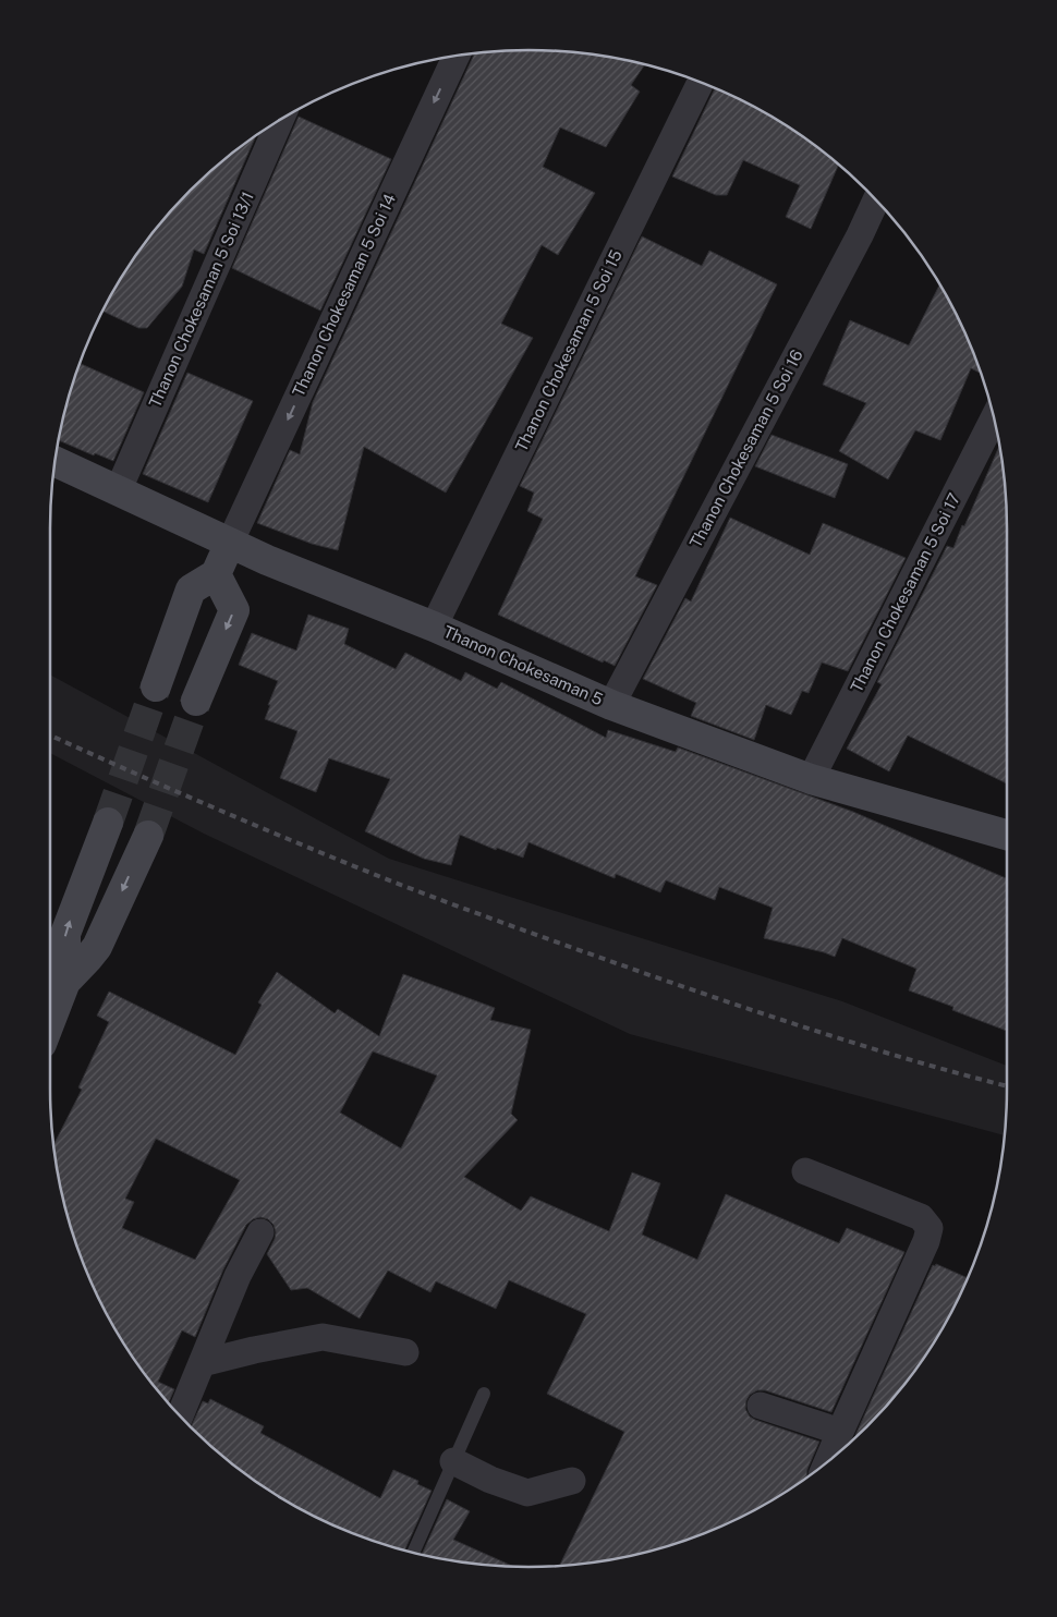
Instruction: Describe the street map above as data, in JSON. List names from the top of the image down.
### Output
{
  "streets": {
    "street": [
      "Thanon Chokesaman 5 Soi 14",
      "Thanon Chokesaman 5 Soi 13/1",
      "Thanon Chokesaman 5 Soi 15",
      "Thanon Chokesaman 5 Soi 16",
      "Thanon Chokesaman 5 Soi 17",
      "Thanon Chokesaman 5"
    ]
  },
  "crossings": [
    ["Thanon Chokesaman 5 Soi 14", "Thanon Chokesaman 5"],
    ["Thanon Chokesaman 5 Soi 13/1", "Thanon Chokesaman 5"],
    ["Thanon Chokesaman 5 Soi 15", "Thanon Chokesaman 5"],
    ["Thanon Chokesaman 5 Soi 16", "Thanon Chokesaman 5"],
    ["Thanon Chokesaman 5 Soi 17", "Thanon Chokesaman 5"]
  ],
  "one_way": ["Thanon Chokesaman 5 Soi 14"]
}
